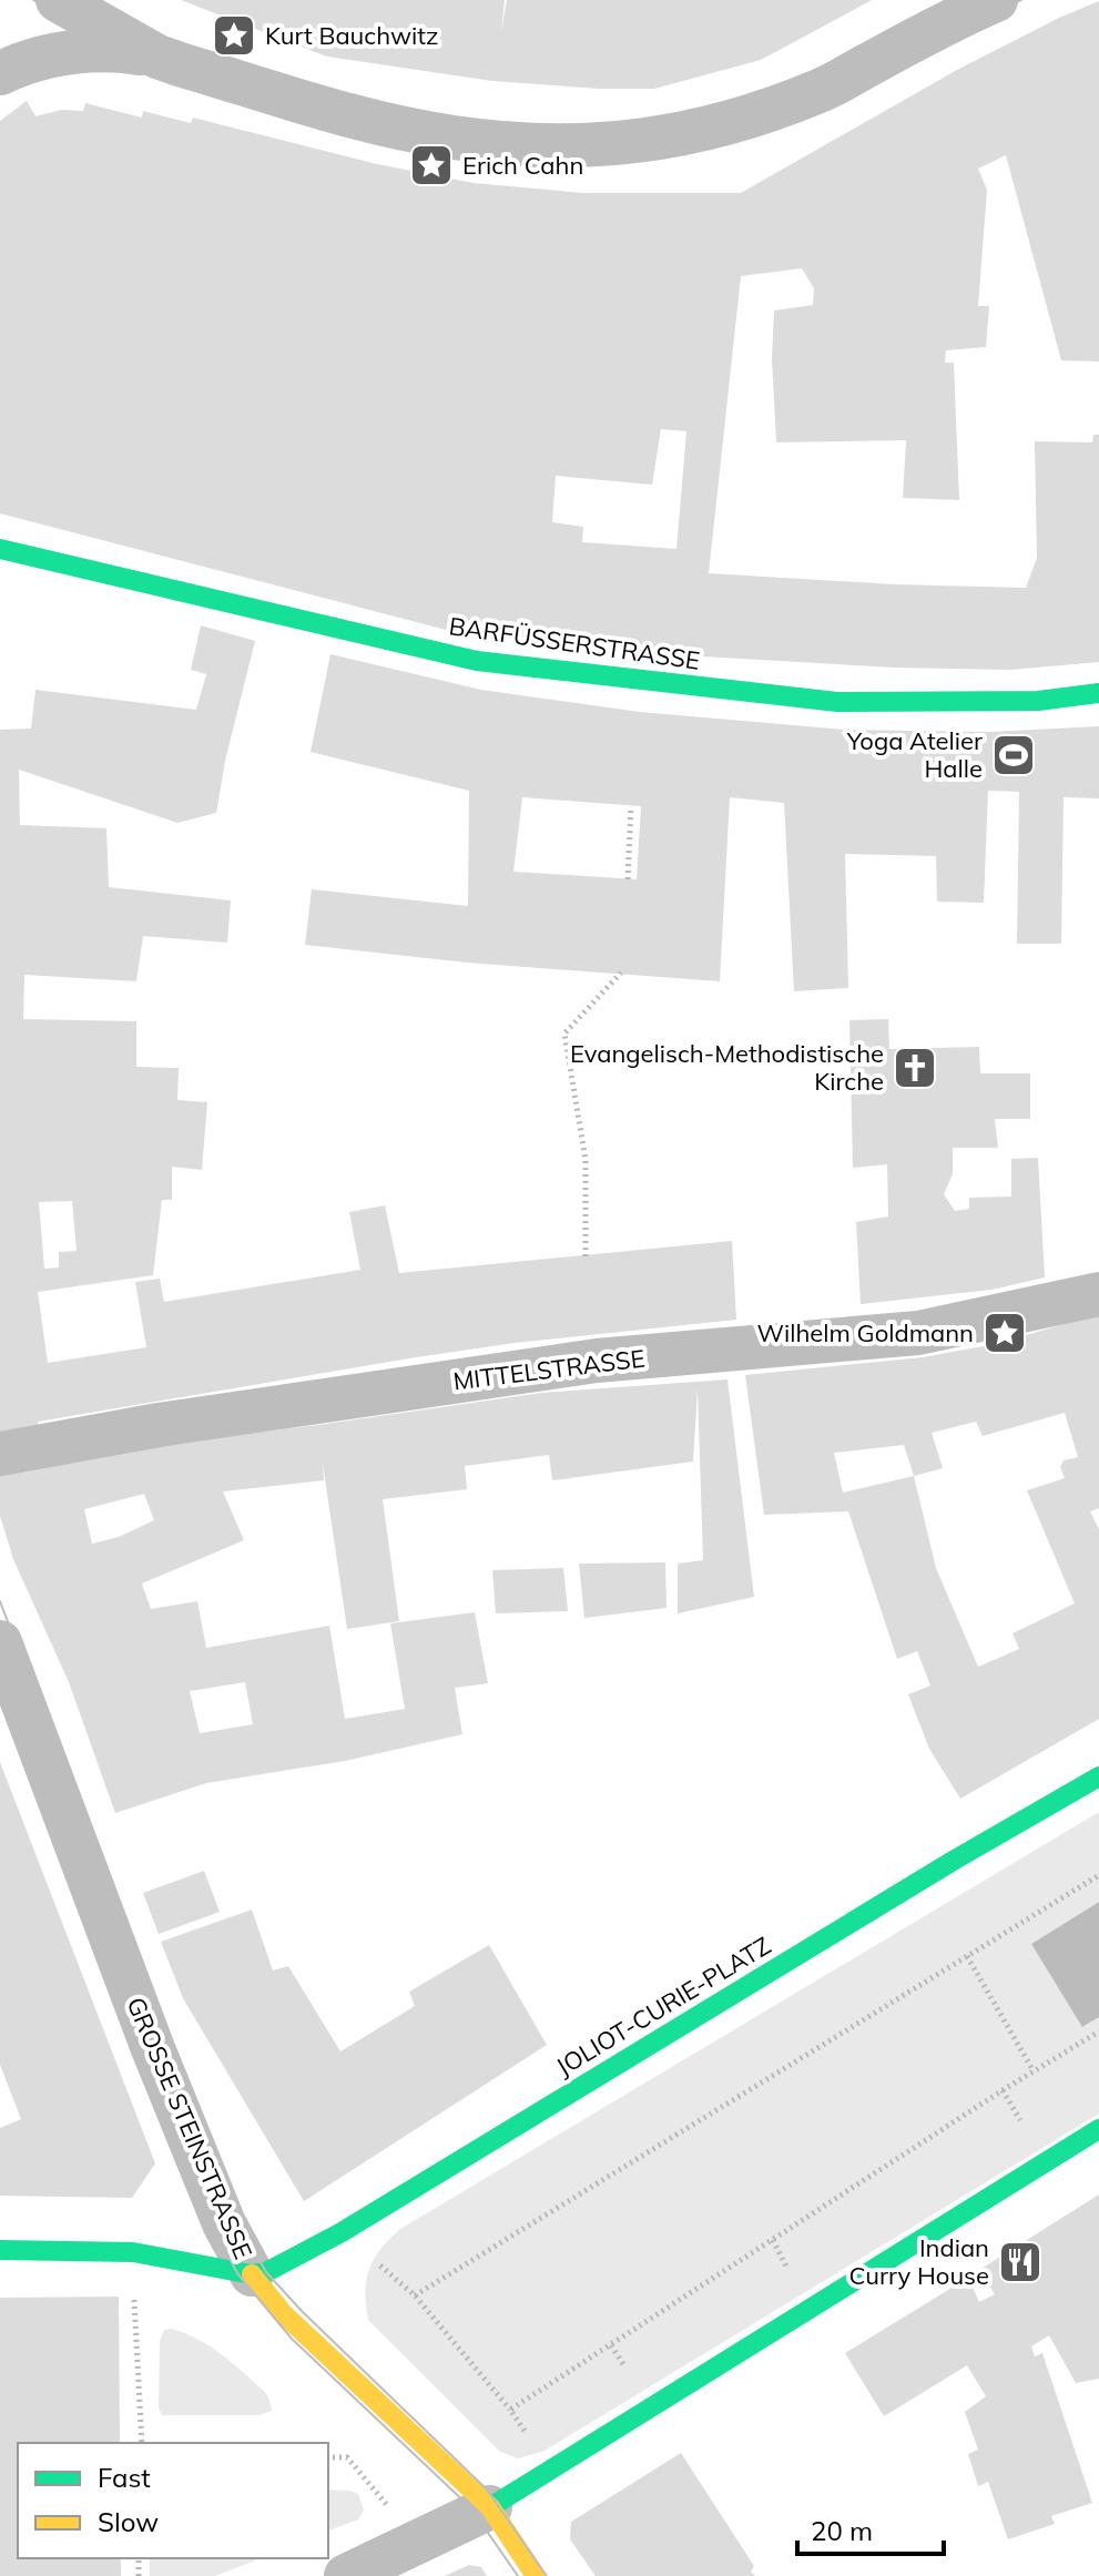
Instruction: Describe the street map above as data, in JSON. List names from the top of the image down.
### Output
{
  "streets": {
    "street": [
      "BARFÜSSERSTRASSE",
      "MITTELSTRASSE",
      "JOLIOT-CURIE-PLATZ",
      "GROSSE STEINSTRASSE"
    ]
  },
  "crossings": [
    ["JOLIOT-CURIE-PLATZ", "GROSSE STEINSTRASSE"]
  ],
  "places": {
    "place": ["Kurt Bauchwitz", "Erich Cahn", "Wilhelm Goldmann"],
    "sports": ["Yoga Atelier Halle"],
    "church": ["Evangelisch-Methodistische Kirche"],
    "restaurant": ["Indian Curry House"]
  },
  "legend": ["Fast", "Slow"],
  "scale_bar": "20 m"
}
